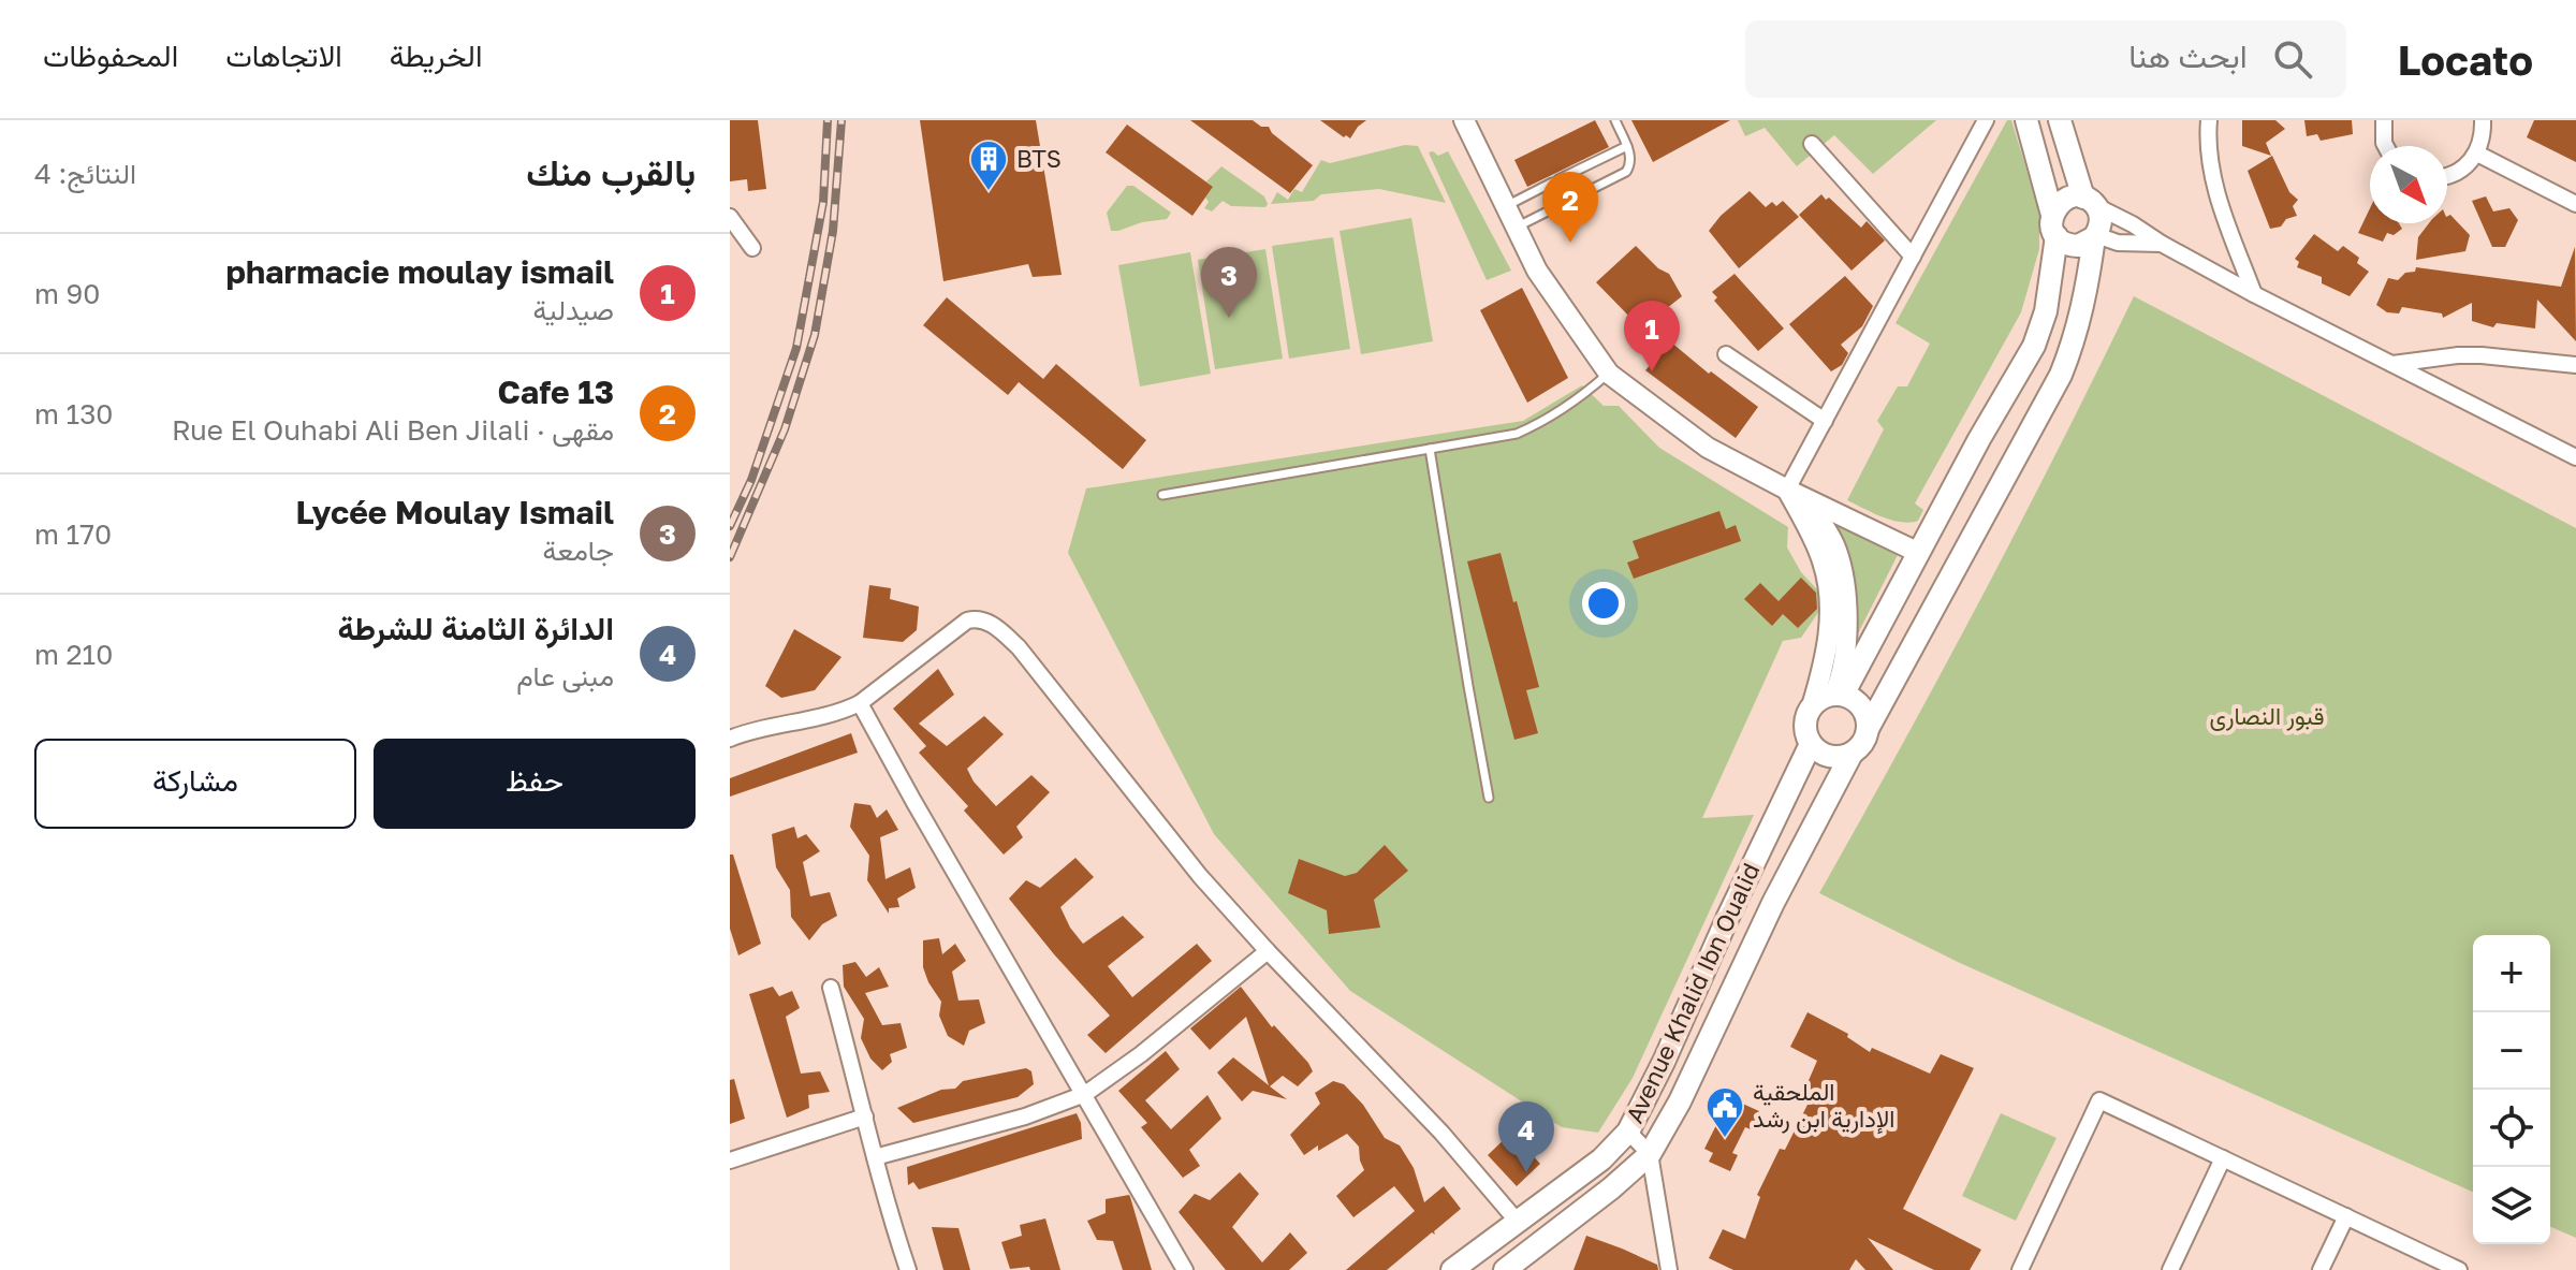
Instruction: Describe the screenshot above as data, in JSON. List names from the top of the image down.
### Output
{
  "streets": {
    "main road": ["Avenue Khalid Ibn Oualid"]
  },
  "parks": ["قبور النصارى"],
  "places": {
    "building": ["BTS"],
    "public building": ["الملحقية الإدارية ابن رشد"]
  },
  "north": "bottom right",
  "page": {
    "header": "Locato",
    "search": "ابحث هنا",
    "nav": ["الخريطة", "الاتجاهات", "المحفوظات"],
    "heading": ["بالقرب منك", "النتائج: 4"],
    "pins": [
      "2",
      "3",
      "1",
      "4"
    ],
    "list": [
      {
        "mark": "1",
        "name": "pharmacie moulay ismail",
        "note": "صيدلية",
        "value": "90 m"
      },
      {
        "mark": "2",
        "name": "Cafe 13",
        "note": "مقهى · Rue El Ouhabi Ali Ben Jilali",
        "value": "130 m"
      },
      {
        "mark": "3",
        "name": "Lycée Moulay Ismail",
        "note": "جامعة",
        "value": "170 m"
      },
      {
        "mark": "4",
        "name": "الدائرة الثامنة للشرطة",
        "note": "مبنى عام",
        "value": "210 m"
      }
    ],
    "buttons": ["حفظ", "مشاركة"],
    "map_buttons": ["+", "−"]
  }
}
